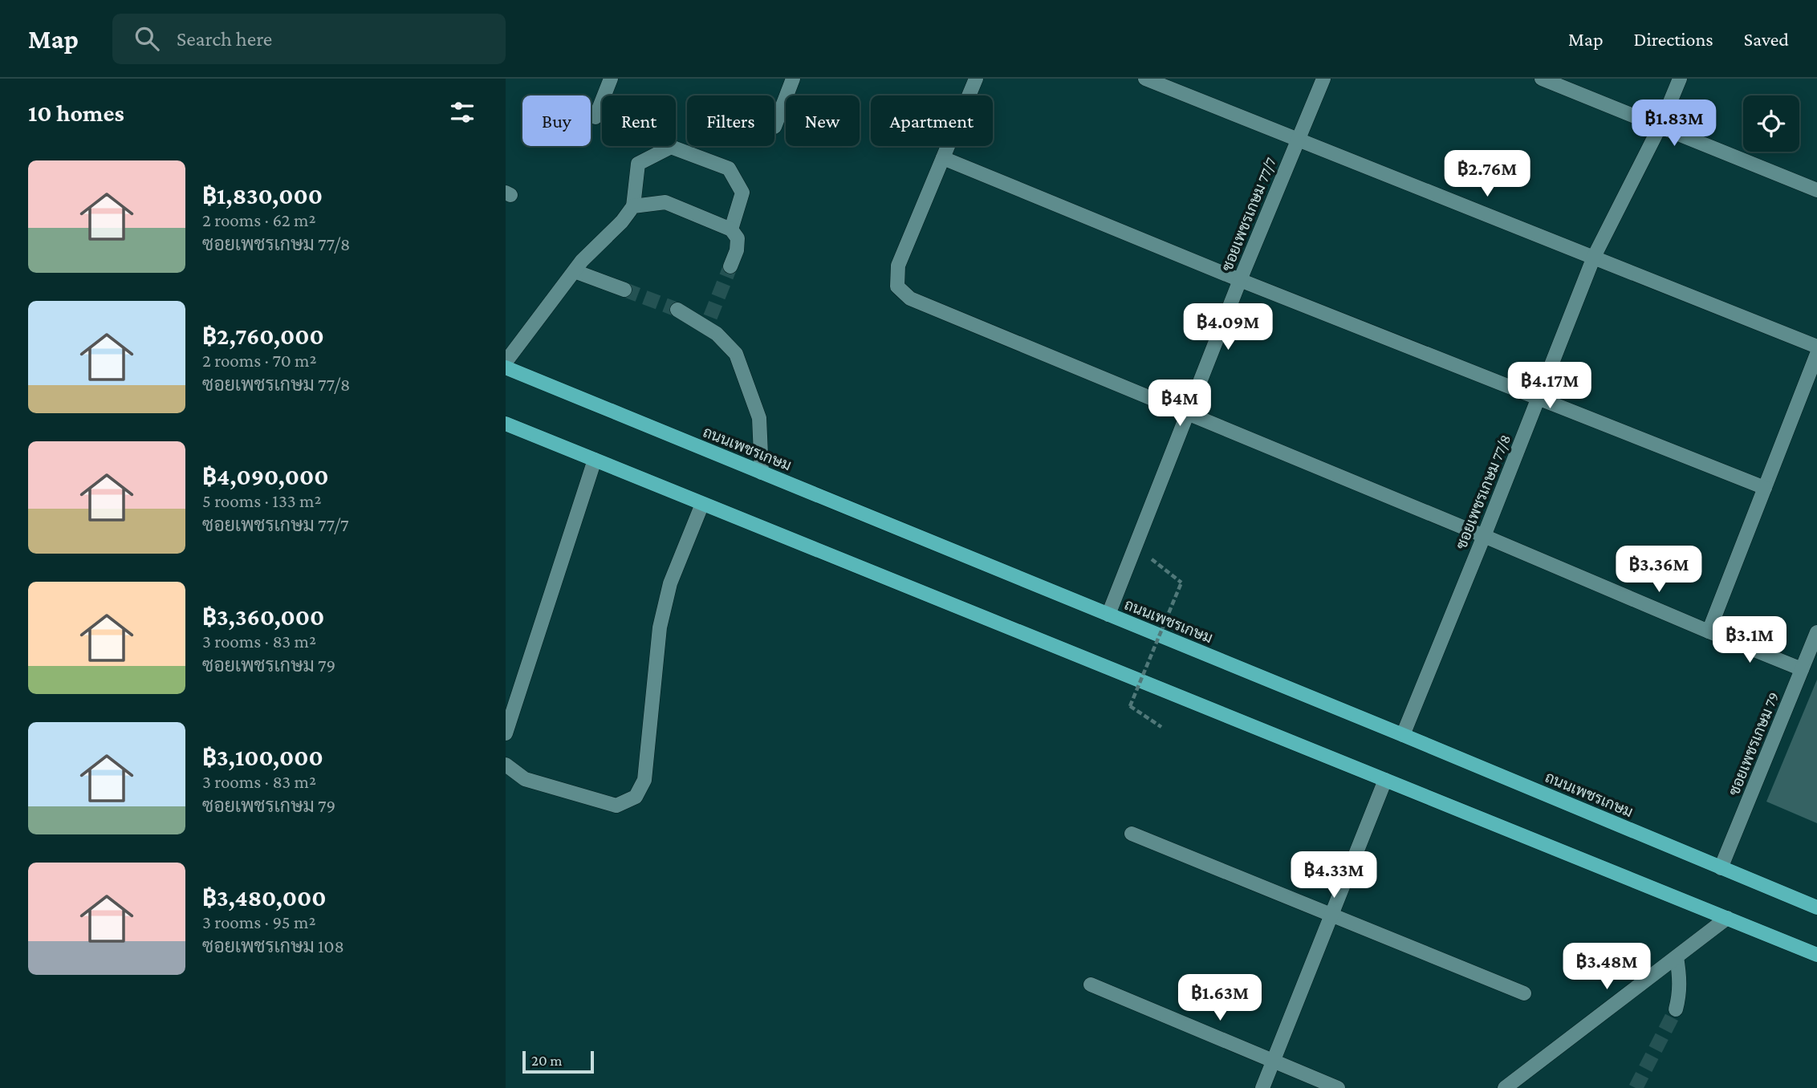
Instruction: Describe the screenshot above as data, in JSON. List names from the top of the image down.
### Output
{
  "streets": {
    "main road": ["ถนนเพชรเกษม"],
    "street": ["ซอยเพชรเกษม 77/7", "ซอยเพชรเกษม 77/8", "ซอยเพชรเกษม 79"]
  },
  "crossings": [
    ["ซอยเพชรเกษม 77/7", "ถนนเพชรเกษม"],
    ["ถนนเพชรเกษม", "ซอยเพชรเกษม 77/8"],
    ["ถนนเพชรเกษม", "ซอยเพชรเกษม 79"]
  ],
  "scale_bar": "20 m",
  "page": {
    "header": "Map",
    "search": "Search here",
    "nav": ["Map", "Directions", "Saved"],
    "heading": "10 homes",
    "chip": [
      "Buy",
      "Rent",
      "Filters",
      "New",
      "Apartment"
    ],
    "price": [
      "฿1.83M",
      "฿2.76M",
      "฿4.09M",
      "฿4.17M",
      "฿4M",
      "฿3.36M",
      "฿3.1M",
      "฿4.33M",
      "฿3.48M",
      "฿1.63M"
    ],
    "list": [
      {
        "name": "฿1,830,000",
        "note": "2 rooms · 62 m² · ซอยเพชรเกษม 77/8"
      },
      {
        "name": "฿2,760,000",
        "note": "2 rooms · 70 m² · ซอยเพชรเกษม 77/8"
      },
      {
        "name": "฿4,090,000",
        "note": "5 rooms · 133 m² · ซอยเพชรเกษม 77/7"
      },
      {
        "name": "฿3,360,000",
        "note": "3 rooms · 83 m² · ซอยเพชรเกษม 79"
      },
      {
        "name": "฿3,100,000",
        "note": "3 rooms · 83 m² · ซอยเพชรเกษม 79"
      },
      {
        "name": "฿3,480,000",
        "note": "3 rooms · 95 m² · ซอยเพชรเกษม 108"
      }
    ],
    "scale": "20 m"
  }
}
